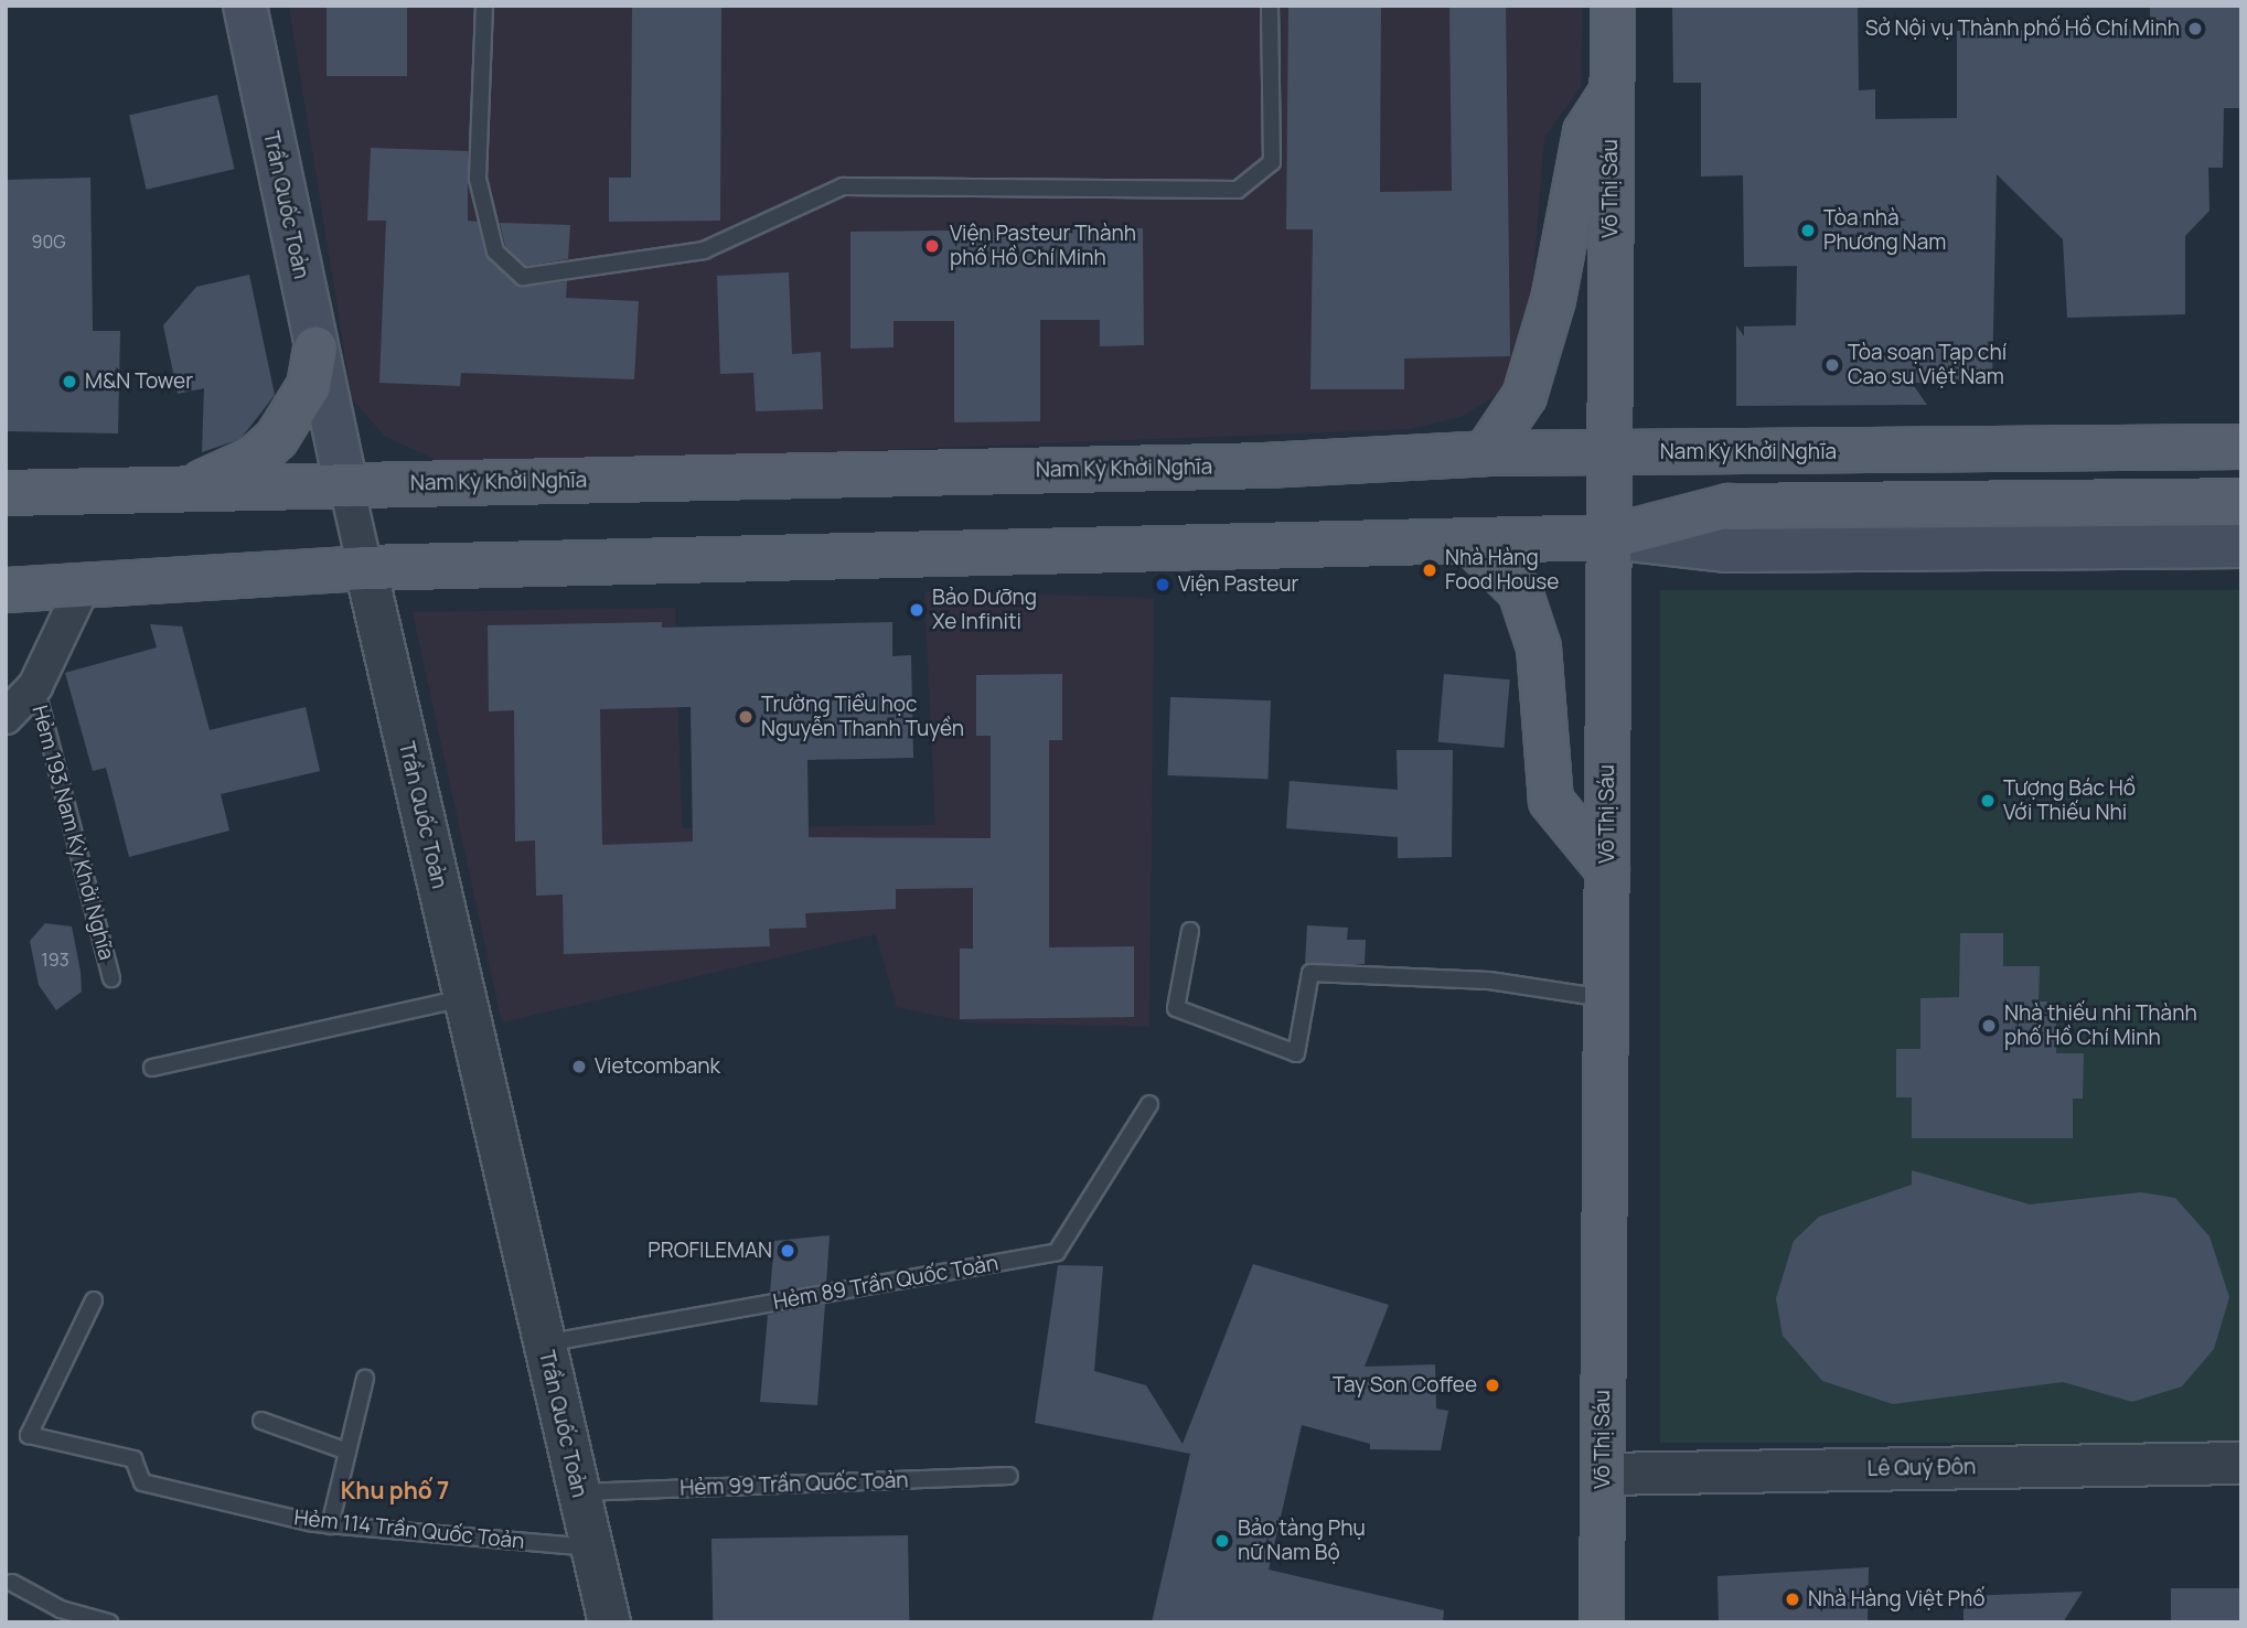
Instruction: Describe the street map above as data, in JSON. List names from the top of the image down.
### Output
{
  "streets": {
    "main road": ["Võ Thị Sáu", "Trần Quốc Toản", "Nam Kỳ Khởi Nghĩa"],
    "street": ["Hẻm 193 Nam Kỳ Khởi Nghĩa", "Lê Quý Đôn"],
    "lane": ["Hẻm 89 Trần Quốc Toản", "Hẻm 99 Trần Quốc Toản", "Hẻm 114 Trần Quốc Toản"]
  },
  "crossings": [
    ["Võ Thị Sáu", "Nam Kỳ Khởi Nghĩa"],
    ["Võ Thị Sáu", "Lê Quý Đôn"],
    ["Trần Quốc Toản", "Nam Kỳ Khởi Nghĩa"],
    ["Trần Quốc Toản", "Hẻm 89 Trần Quốc Toản"],
    ["Trần Quốc Toản", "Hẻm 99 Trần Quốc Toản"],
    ["Trần Quốc Toản", "Hẻm 114 Trần Quốc Toản"]
  ],
  "districts": ["Khu phố 7"],
  "places": [
    "Sở Nội vụ Thành phố Hồ Chí Minh",
    "Tòa nhà Phương Nam",
    "Viện Pasteur Thành phố Hồ Chí Minh",
    "Tòa soạn Tạp chí Cao su Việt Nam",
    "M&N Tower",
    "Nhà Hàng Food House",
    "Viện Pasteur",
    "Bảo Dưỡng Xe Infiniti",
    "Trường Tiểu học Nguyễn Thanh Tuyền",
    "Tượng Bác Hồ Với Thiếu Nhi",
    "Nhà thiếu nhi Thành phố Hồ Chí Minh",
    "Vietcombank",
    "PROFILEMAN",
    "Tay Son Coffee",
    "Bảo tàng Phụ nữ Nam Bộ",
    "Nhà Hàng Việt Phố"
  ],
  "house_numbers": ["90G", "193"]
}
